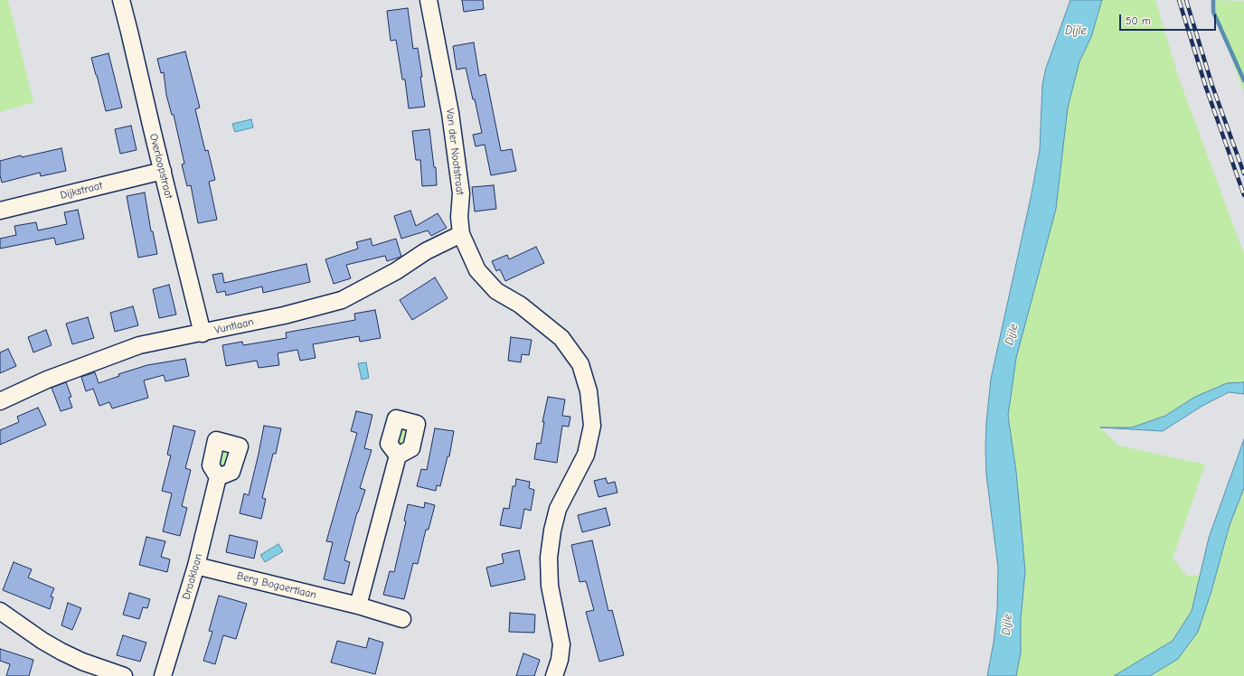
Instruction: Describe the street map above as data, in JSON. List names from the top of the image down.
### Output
{
  "streets": {
    "street": [
      "Van der Nootstraat",
      "Overloopstraat",
      "Dijkstraat",
      "Vuntlaan",
      "Draaklaan",
      "Berg Bogaertlaan"
    ]
  },
  "crossings": [
    ["Van der Nootstraat", "Vuntlaan"],
    ["Overloopstraat", "Dijkstraat"],
    ["Overloopstraat", "Vuntlaan"],
    ["Draaklaan", "Berg Bogaertlaan"]
  ],
  "water": ["Dijle"],
  "scale_bar": "50 m"
}
